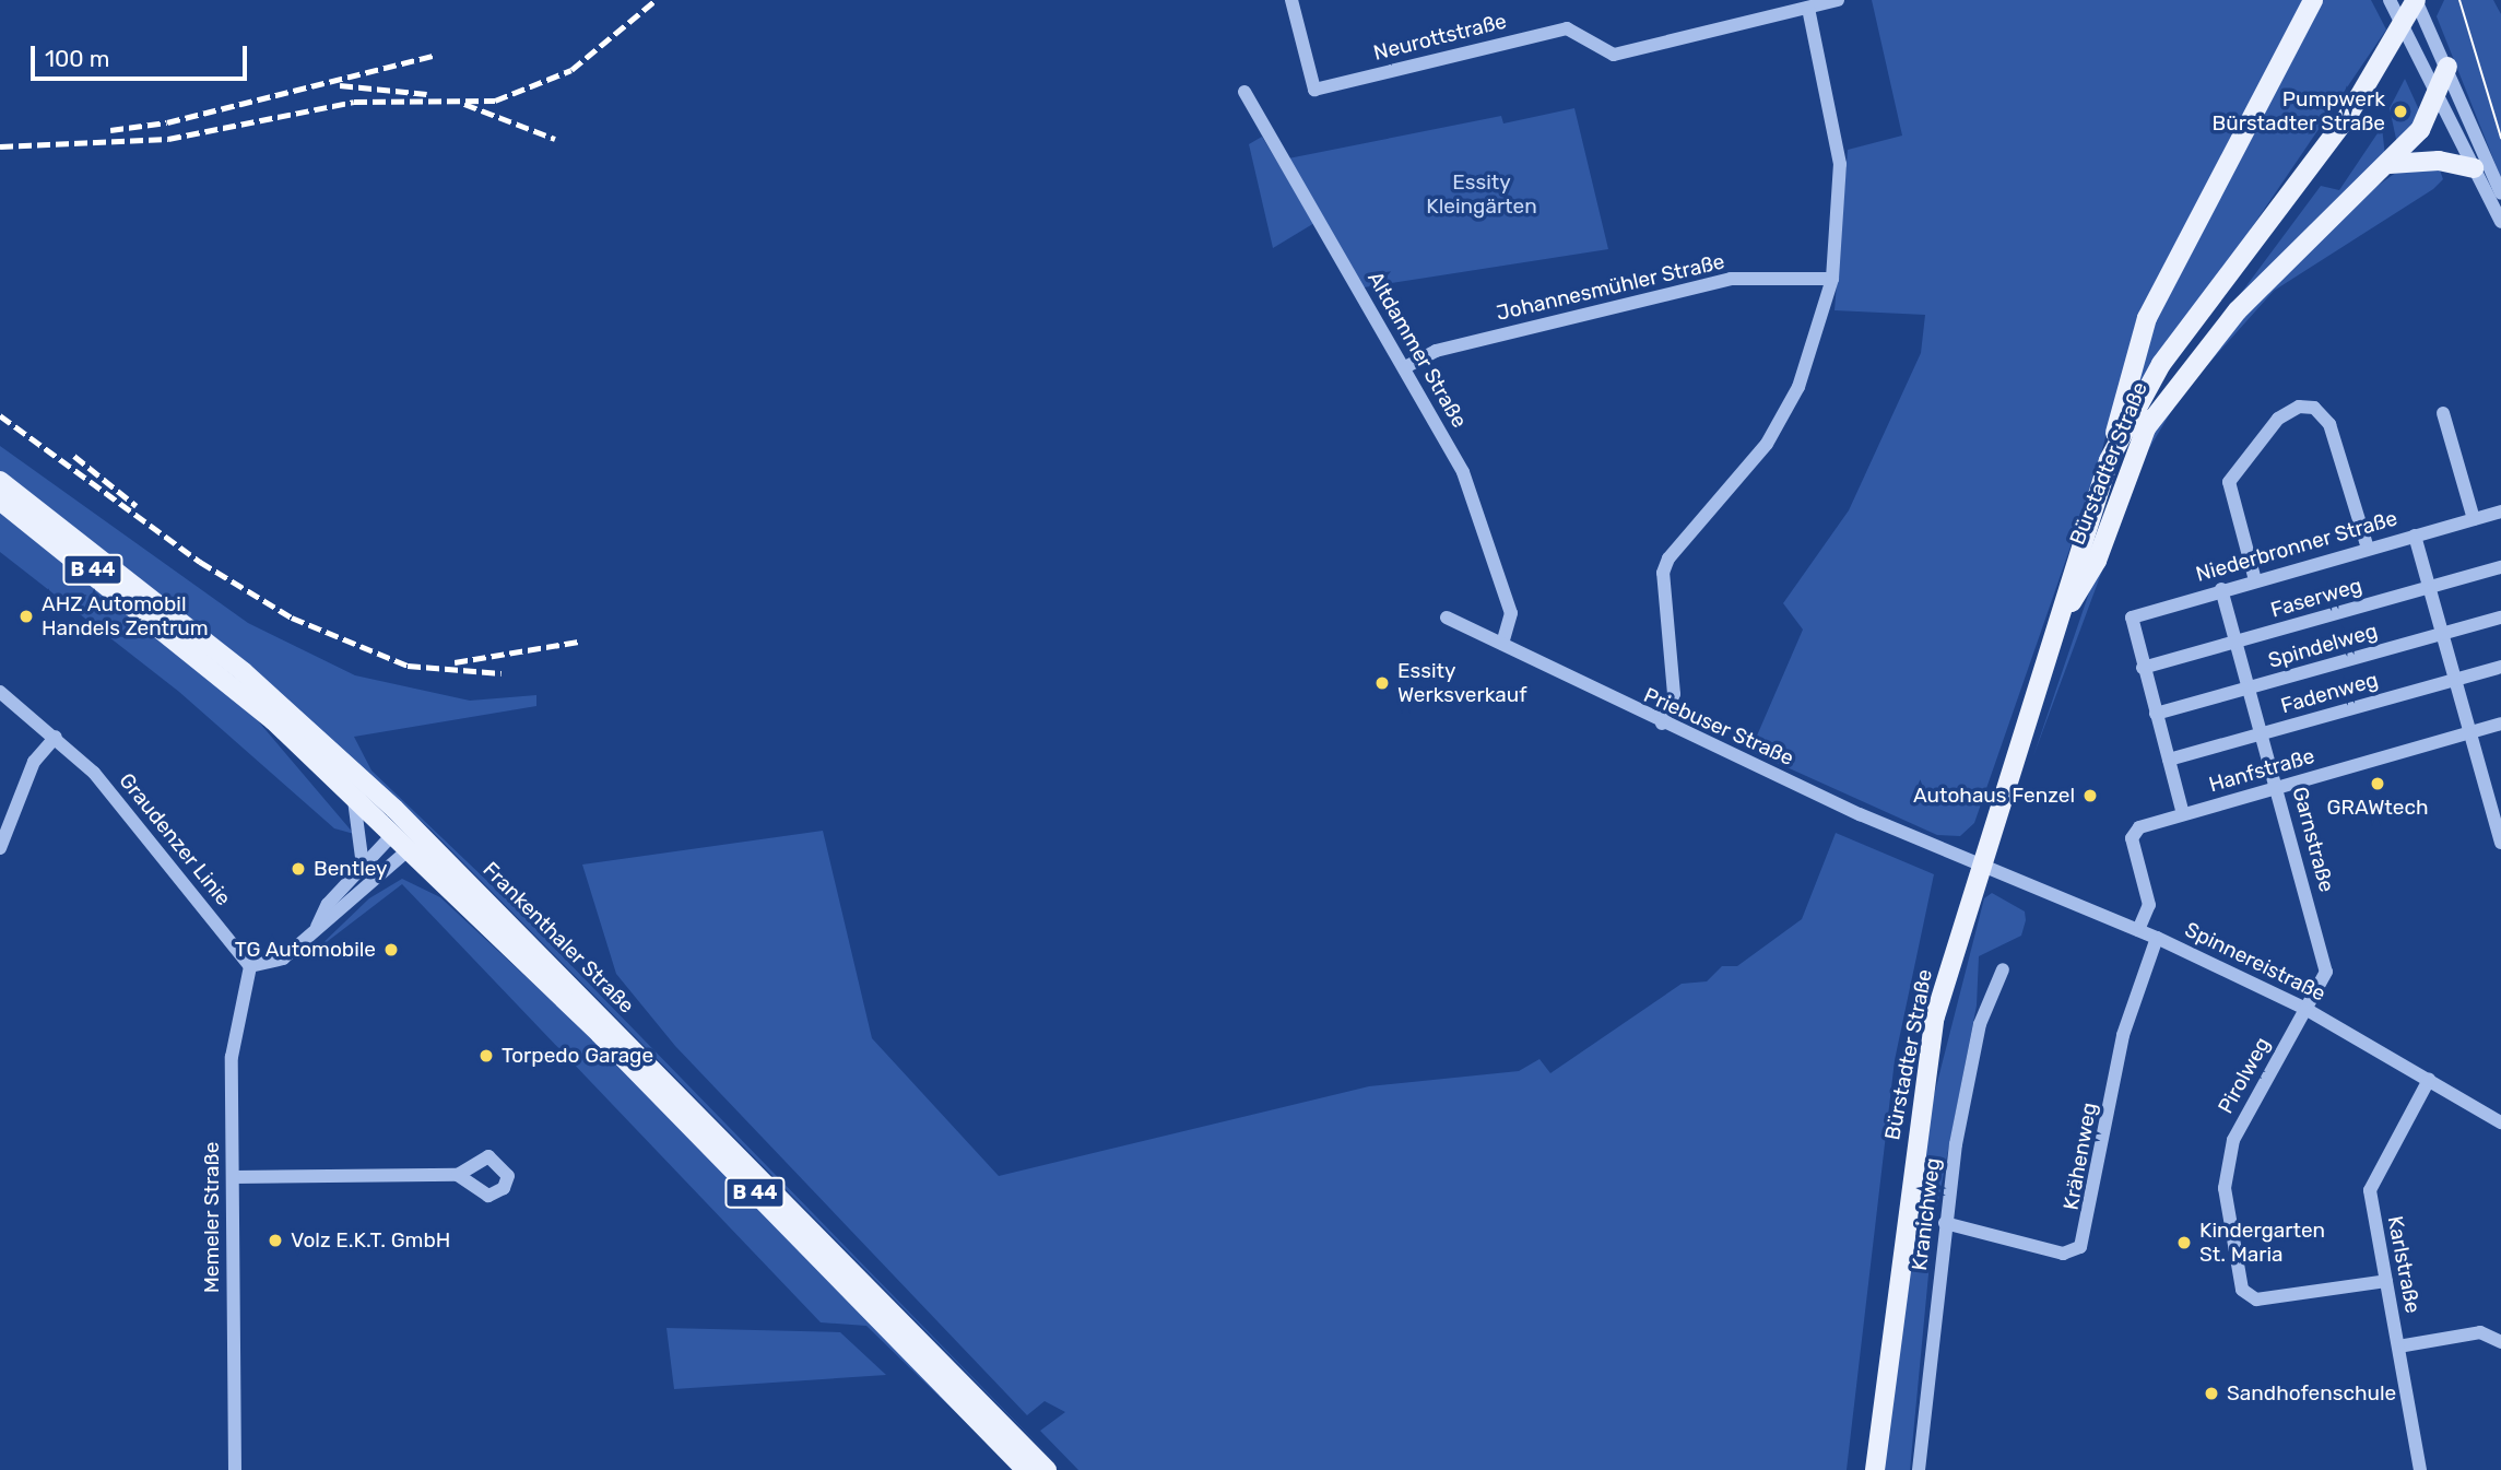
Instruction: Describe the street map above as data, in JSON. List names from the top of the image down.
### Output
{
  "streets": {
    "main road": ["Bürstadter Straße", "B 44", "Frankenthaler Straße"],
    "street": [
      "Neurottstraße",
      "Johannesmühler Straße",
      "Altdammer Straße",
      "Niederbronner Straße",
      "Faserweg",
      "Spindelweg",
      "Fadenweg",
      "Priebuser Straße",
      "Hanfstraße",
      "Graudenzer Linie",
      "Garnstraße",
      "Spinnereistraße",
      "Pirolweg",
      "Krähenweg",
      "Kranichweg",
      "Memeler Straße",
      "Karlstraße"
    ]
  },
  "crossings": [
    ["Johannesmühler Straße", "Altdammer Straße"],
    ["Altdammer Straße", "Priebuser Straße"],
    ["Bürstadter Straße", "Priebuser Straße"],
    ["Bürstadter Straße", "Spinnereistraße"],
    ["Niederbronner Straße", "Faserweg"],
    ["Niederbronner Straße", "Garnstraße"],
    ["Faserweg", "Garnstraße"],
    ["Spindelweg", "Garnstraße"],
    ["Fadenweg", "Garnstraße"],
    ["Priebuser Straße", "Spinnereistraße"],
    ["Hanfstraße", "Garnstraße"],
    ["Hanfstraße", "Spinnereistraße"],
    ["Graudenzer Linie", "Memeler Straße"],
    ["Garnstraße", "Spinnereistraße"],
    ["Garnstraße", "Pirolweg"],
    ["Spinnereistraße", "Pirolweg"],
    ["Spinnereistraße", "Krähenweg"],
    ["Spinnereistraße", "Karlstraße"],
    ["Pirolweg", "Karlstraße"],
    ["Krähenweg", "Kranichweg"]
  ],
  "parks": ["Essity Kleingärten"],
  "places": [
    "Pumpwerk Bürstadter Straße",
    "AHZ Automobil Handels Zentrum",
    "Essity Werksverkauf",
    "GRAWtech",
    "Autohaus Fenzel",
    "Bentley",
    "TG Automobile",
    "Torpedo Garage",
    "Volz E.K.T. GmbH",
    "Kindergarten St. Maria",
    "Sandhofenschule"
  ],
  "scale_bar": "100 m"
}
